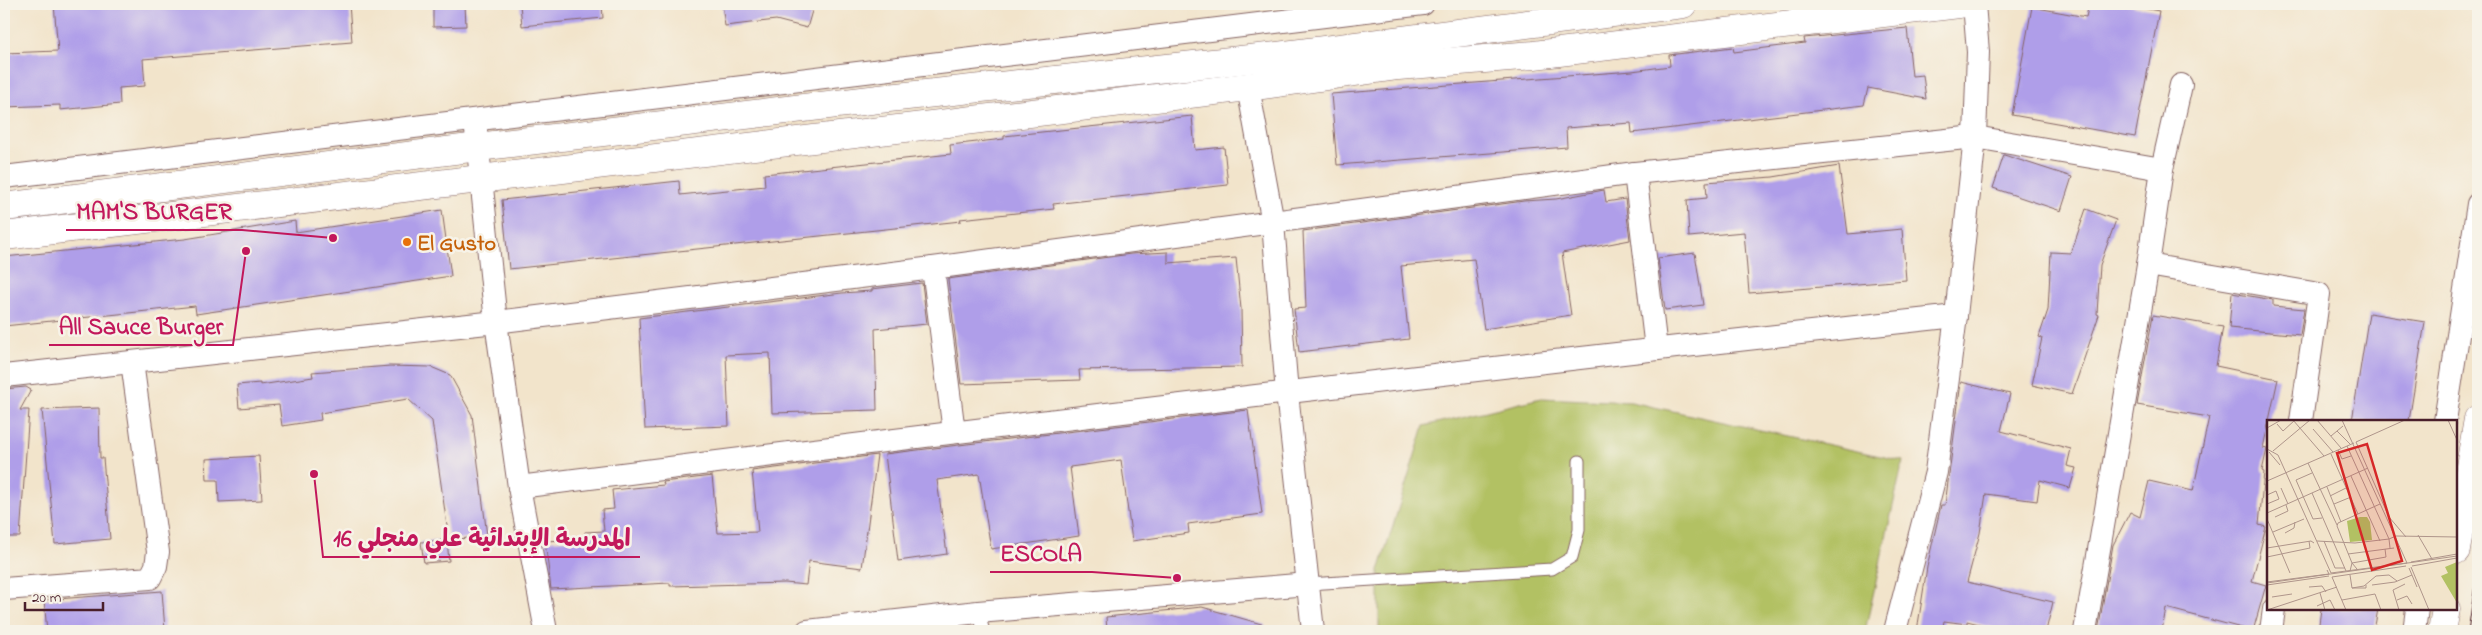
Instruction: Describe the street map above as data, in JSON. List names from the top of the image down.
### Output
{
  "places": [
    "MAM'S BURGER",
    "El Gusto",
    "All Sauce Burger",
    "المدرسة الإبتدائية علي منجلي 16",
    "ESCOLA"
  ],
  "scale_bar": "20 m"
}
